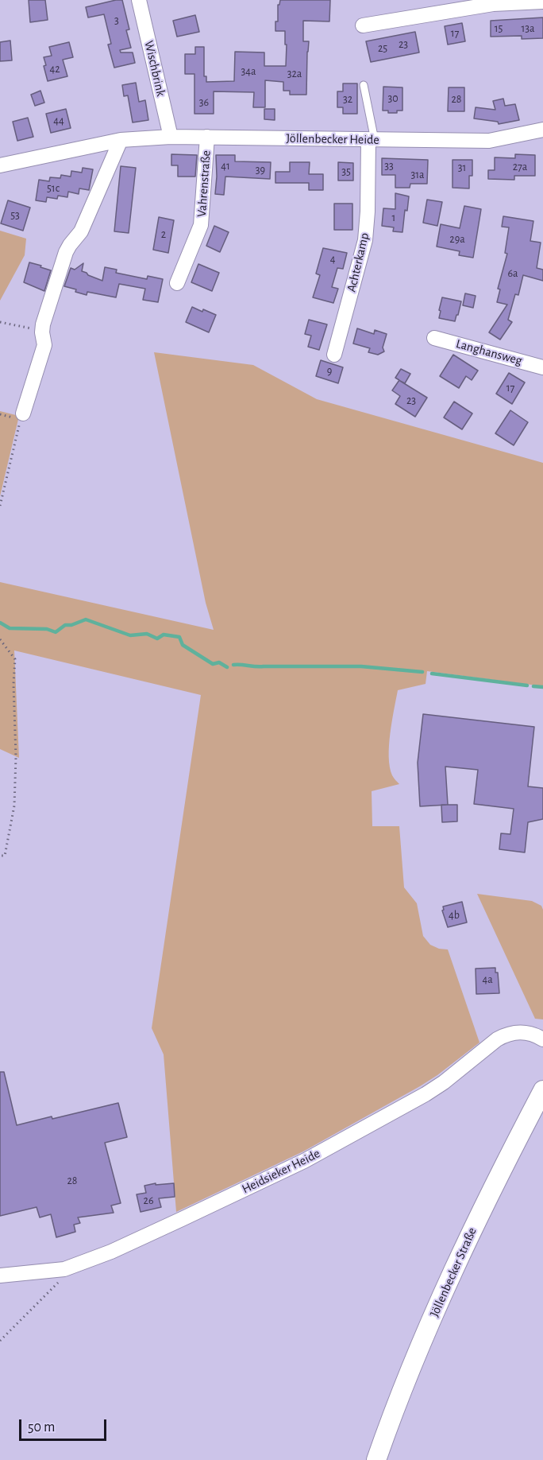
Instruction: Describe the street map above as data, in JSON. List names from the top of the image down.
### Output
{
  "streets": {
    "main road": ["Jöllenbecker Straße"],
    "street": [
      "Wischbrink",
      "Jöllenbecker Heide",
      "Vahrenstraße",
      "Achterkamp",
      "Langhansweg",
      "Heidsieker Heide"
    ]
  },
  "crossings": [
    ["Wischbrink", "Jöllenbecker Heide"],
    ["Jöllenbecker Heide", "Vahrenstraße"],
    ["Jöllenbecker Heide", "Achterkamp"]
  ],
  "house_numbers": [
    "3",
    "15",
    "13a",
    "17",
    "23",
    "25",
    "42",
    "34a",
    "32a",
    "30",
    "32",
    "28",
    "36",
    "44",
    "41",
    "33",
    "27a",
    "31",
    "39",
    "35",
    "31a",
    "51c",
    "53",
    "1",
    "2",
    "29a",
    "4",
    "6a",
    "9",
    "17",
    "23",
    "4b",
    "4a",
    "28",
    "26"
  ],
  "scale_bar": "50 m"
}
